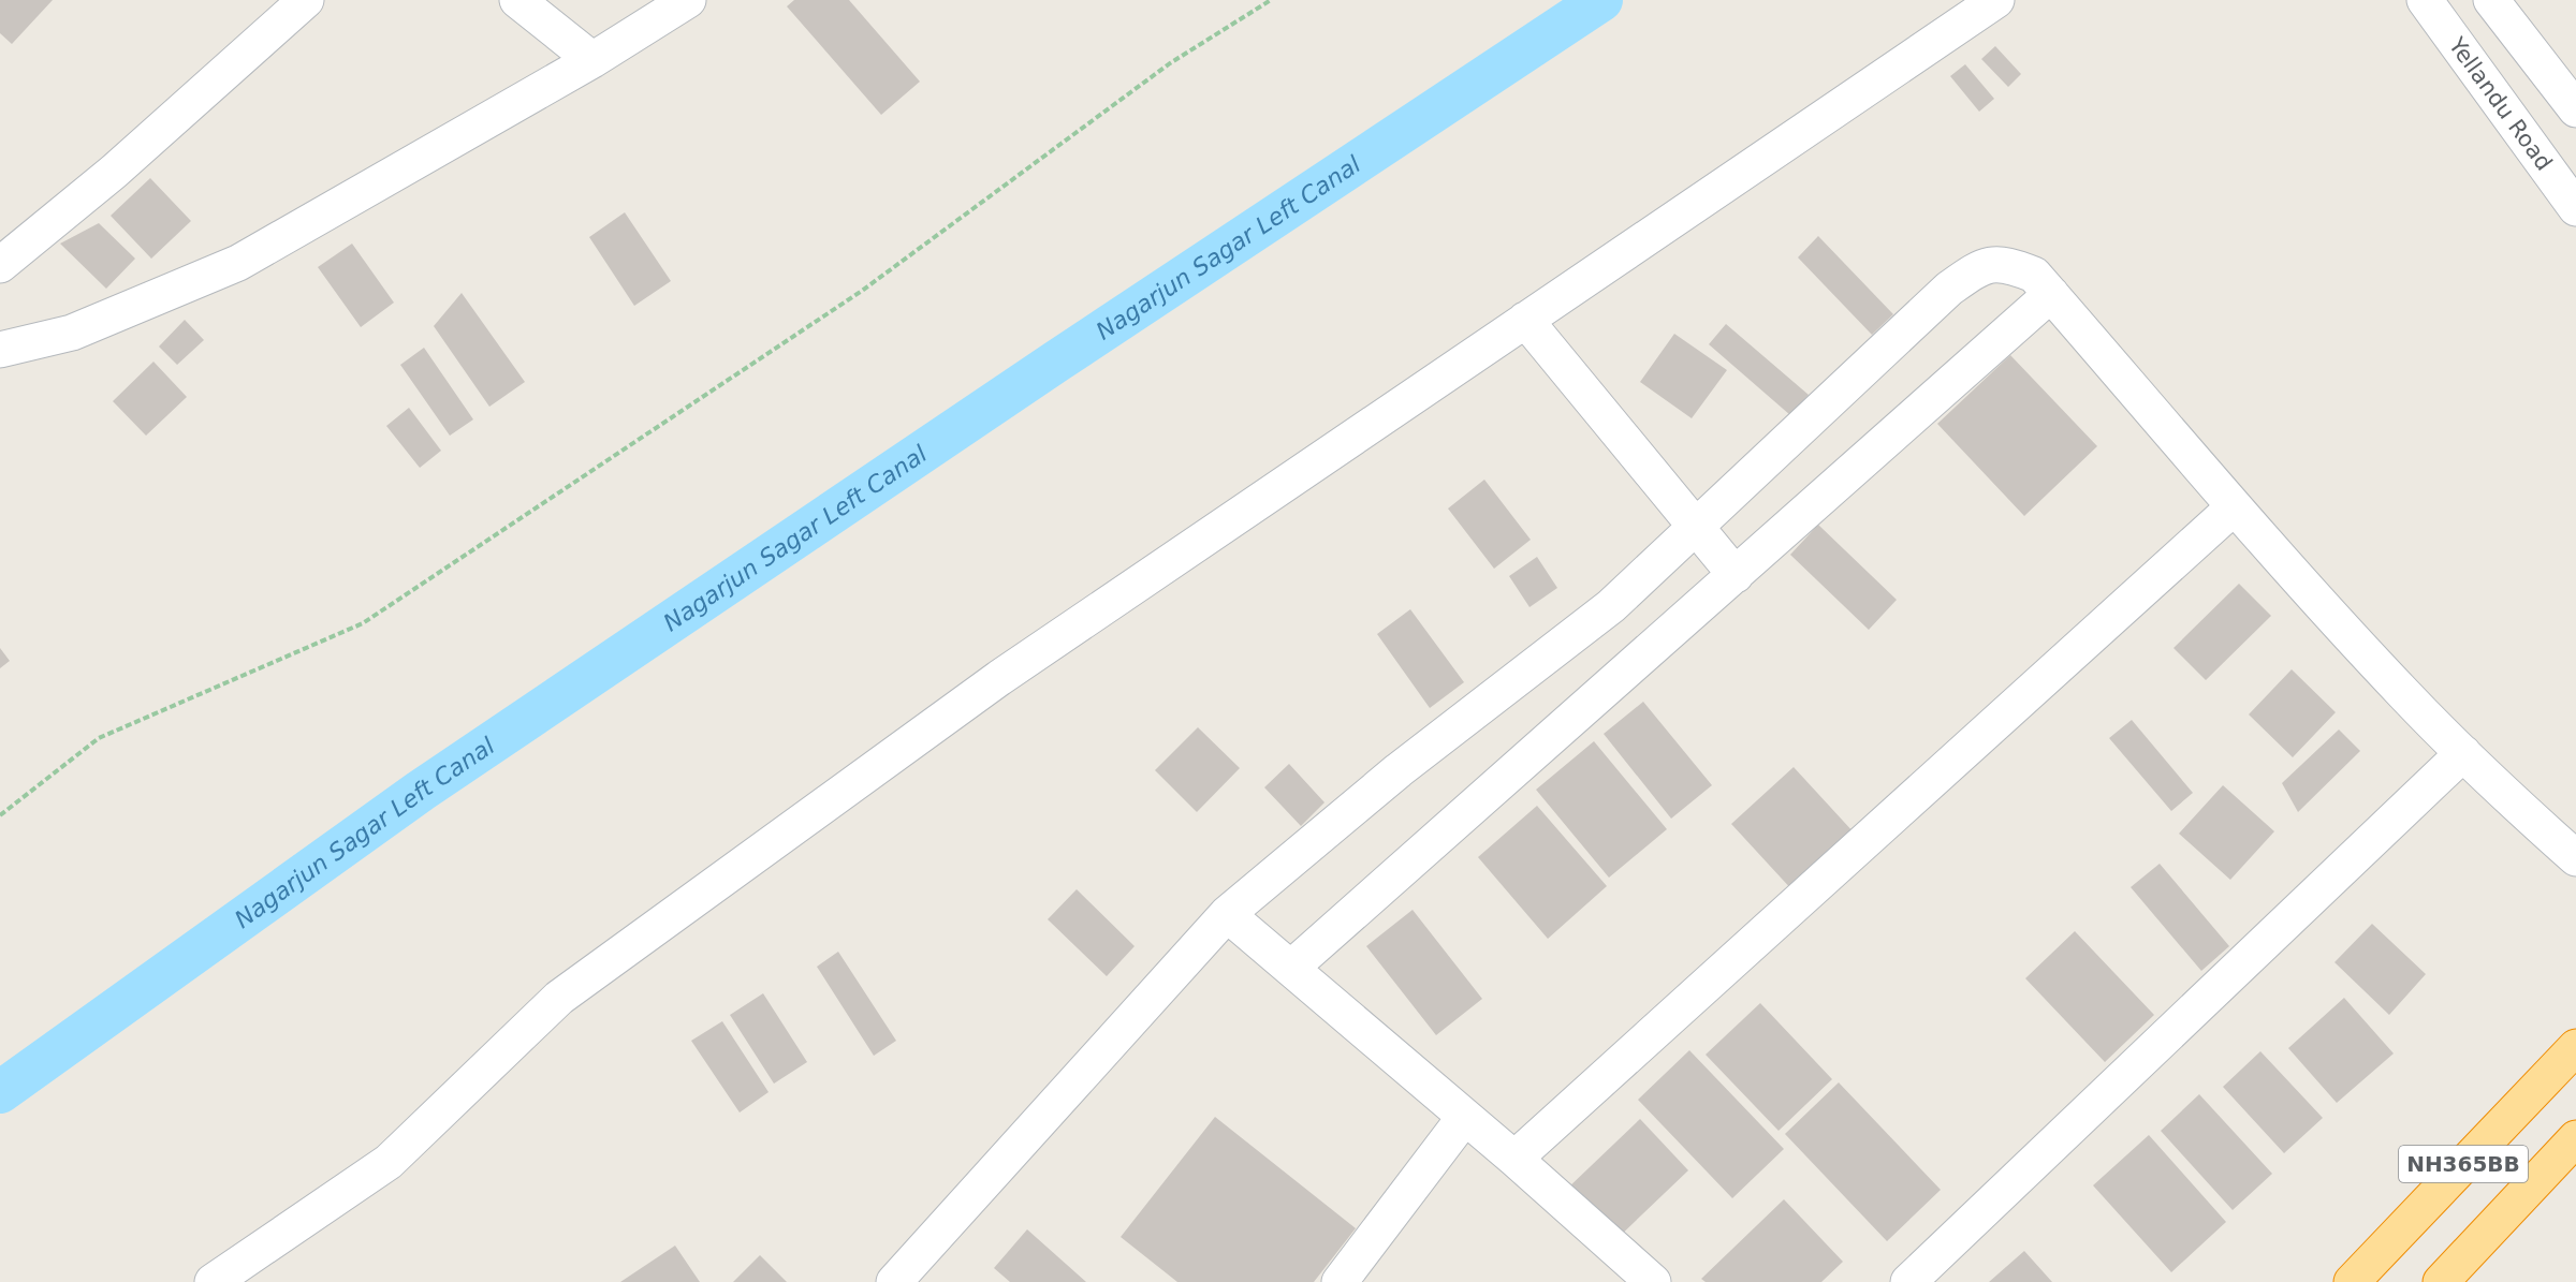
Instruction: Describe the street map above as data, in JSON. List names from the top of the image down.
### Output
{
  "streets": {
    "highway": ["NH365BB"],
    "street": ["Yellandu Road"]
  },
  "water": ["Nagarjun Sagar Left Canal"]
}
